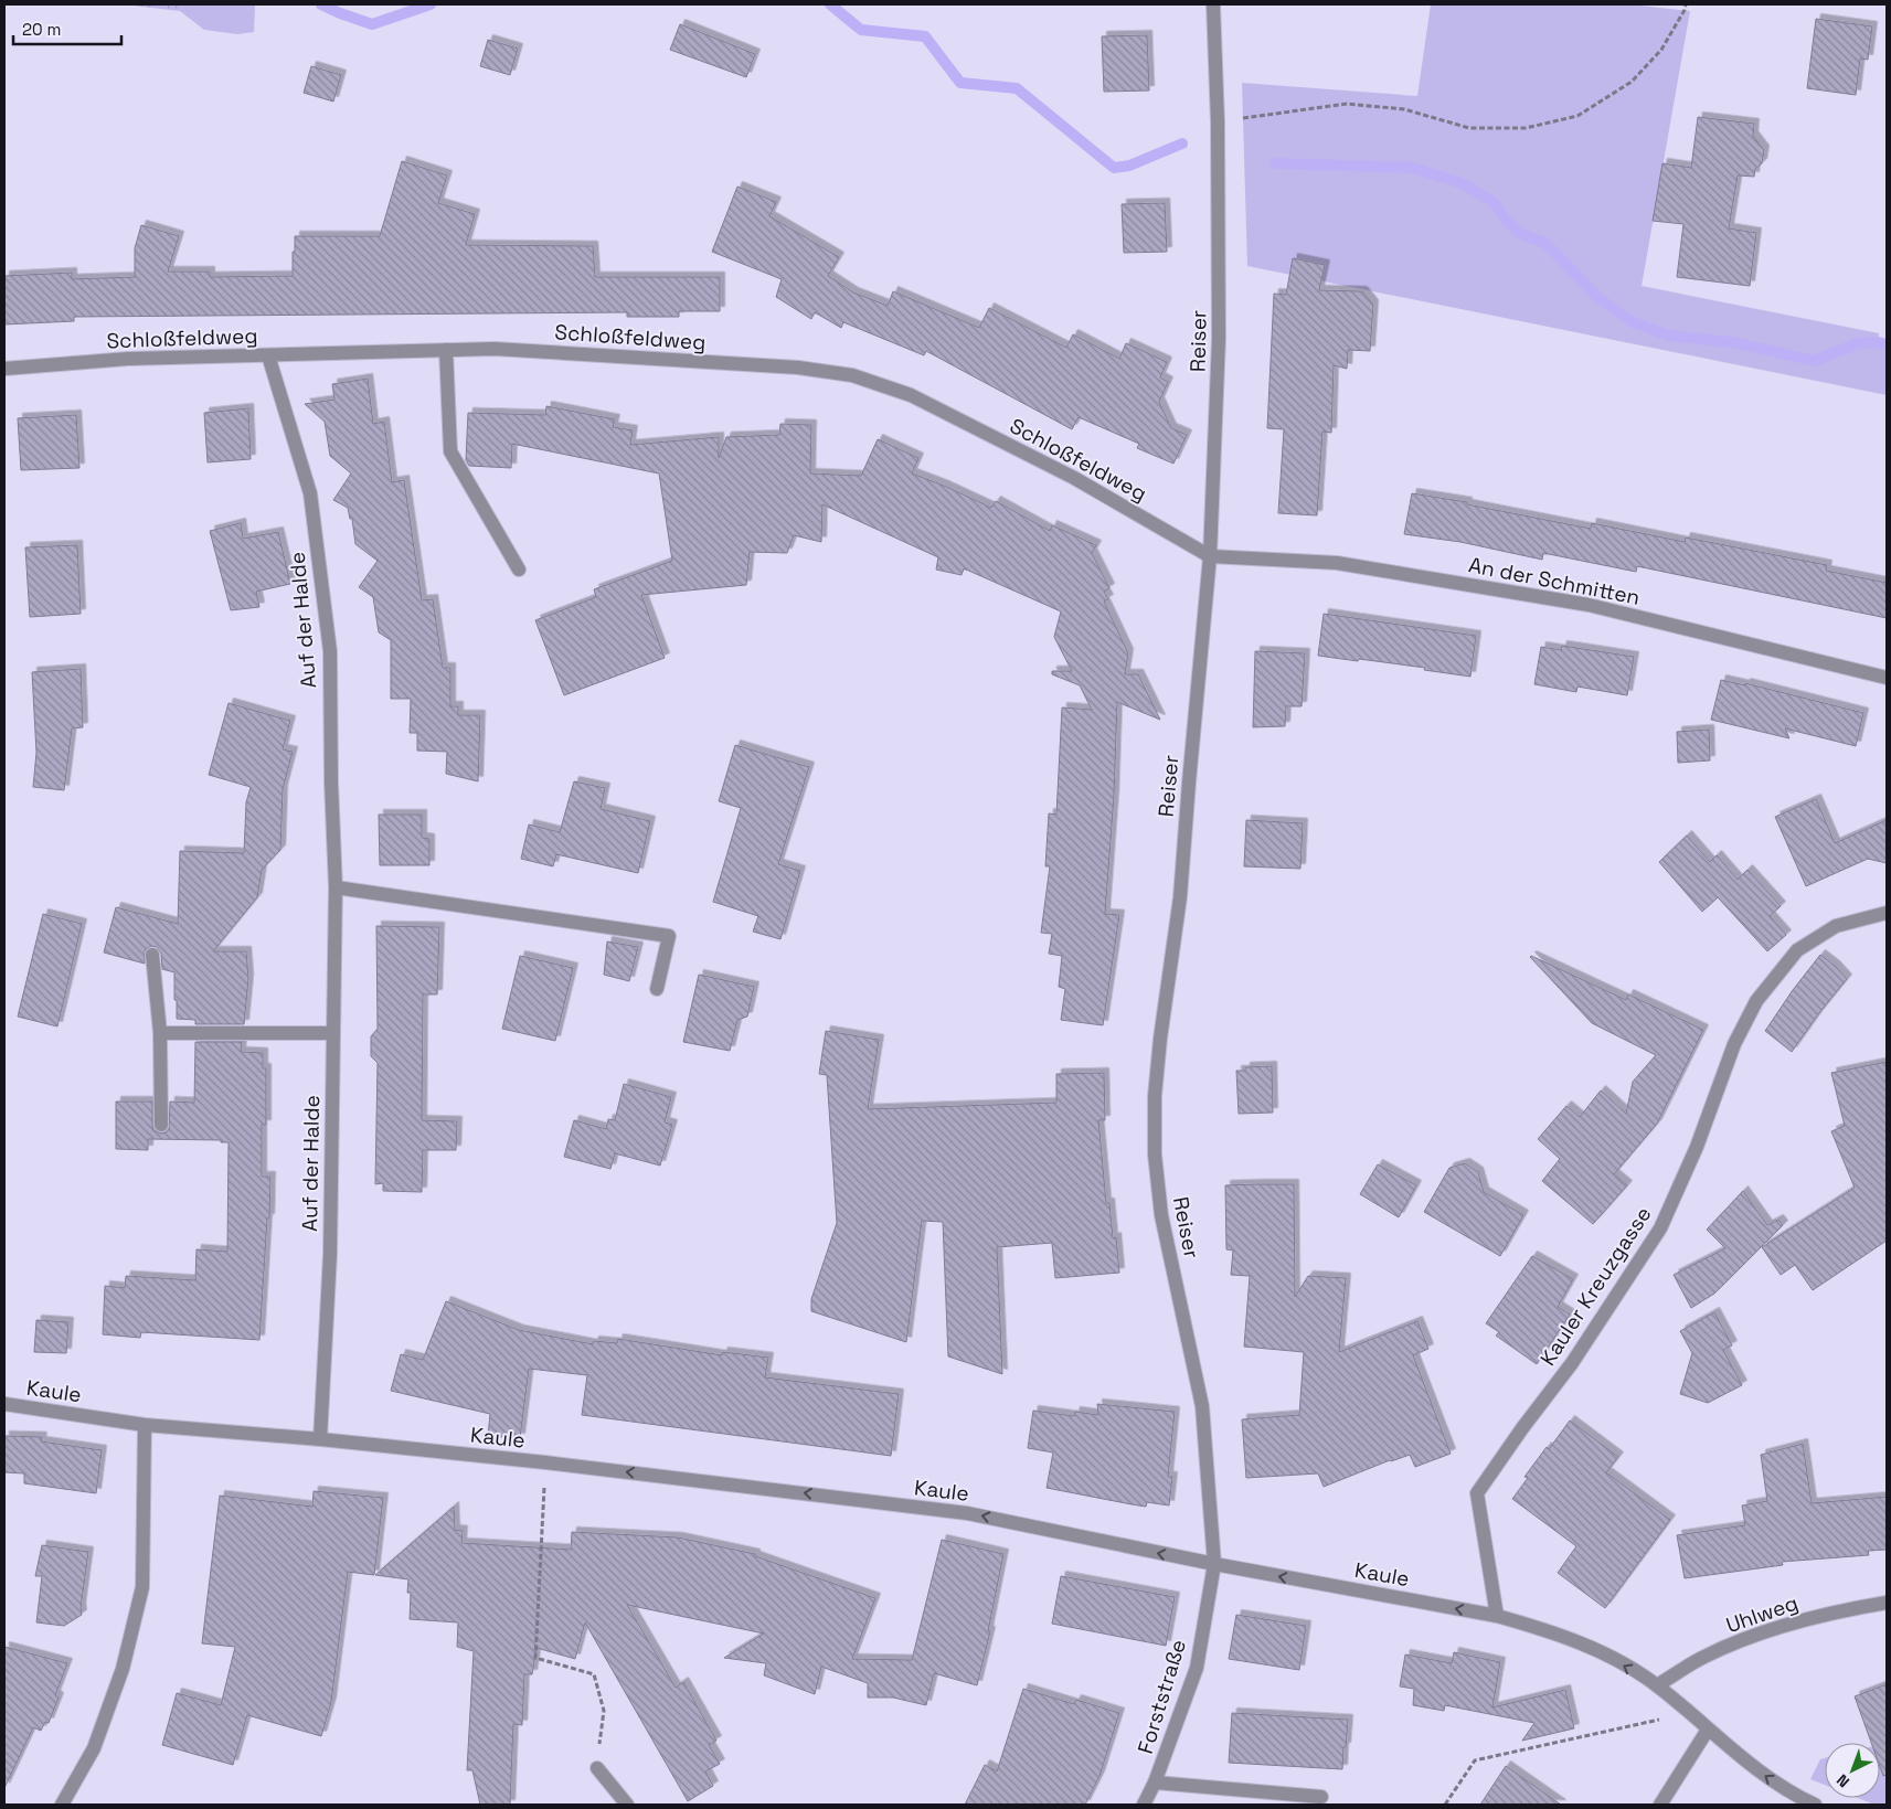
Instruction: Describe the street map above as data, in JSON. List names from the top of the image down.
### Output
{
  "streets": {
    "street": [
      "Schloßfeldweg",
      "Reiser",
      "An der Schmitten",
      "Auf der Halde",
      "Kauler Kreuzgasse",
      "Kaule",
      "Uhlweg",
      "Forststraße"
    ]
  },
  "crossings": [
    ["Schloßfeldweg", "Reiser"],
    ["Schloßfeldweg", "An der Schmitten"],
    ["Schloßfeldweg", "Auf der Halde"],
    ["Reiser", "An der Schmitten"],
    ["Reiser", "Kaule"],
    ["Reiser", "Forststraße"],
    ["Auf der Halde", "Kaule"],
    ["Kauler Kreuzgasse", "Kaule"],
    ["Kaule", "Uhlweg"],
    ["Kaule", "Forststraße"]
  ],
  "one_way": ["Kaule"],
  "scale_bar": "20 m",
  "north": "bottom left"
}
